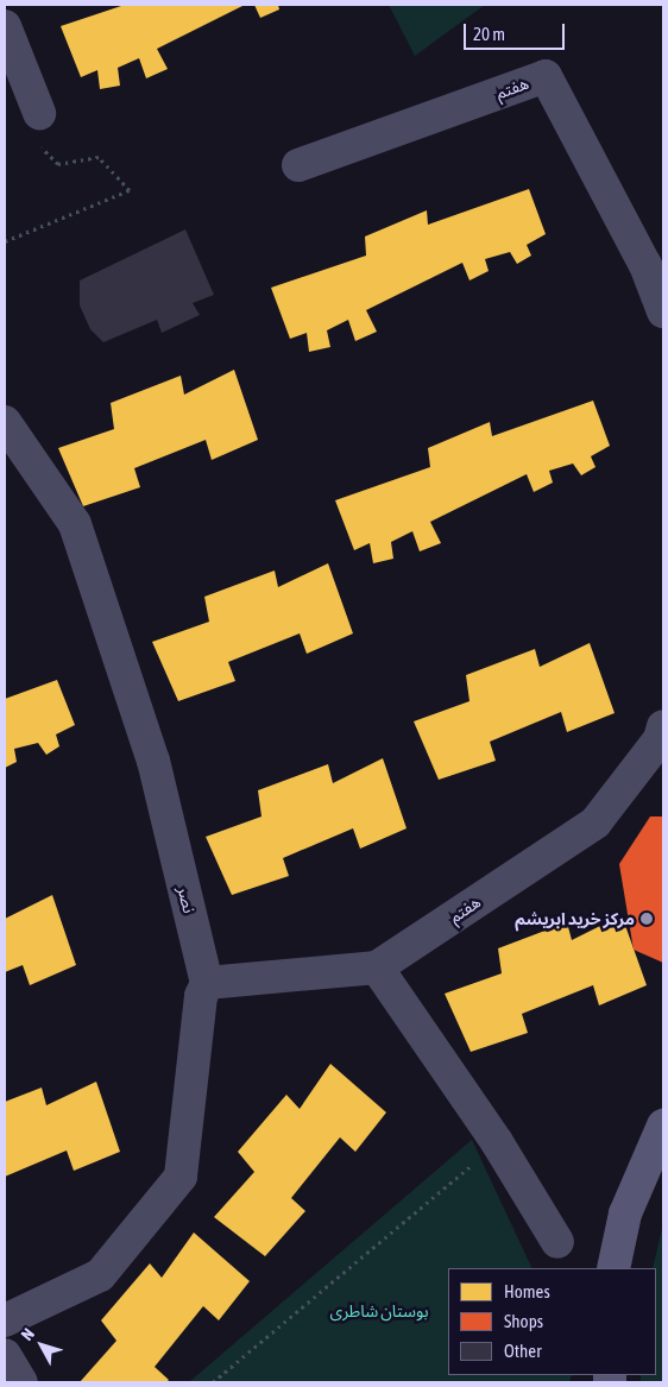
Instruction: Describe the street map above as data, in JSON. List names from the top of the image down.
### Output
{
  "streets": {
    "street": ["هفتم", "نصر"]
  },
  "crossings": [
    ["هفتم", "نصر"]
  ],
  "parks": ["بوستان شاطری"],
  "places": ["مرکز خرید ابریشم"],
  "legend": ["Homes", "Shops", "Other"],
  "scale_bar": "20 m",
  "north": "top left"
}
